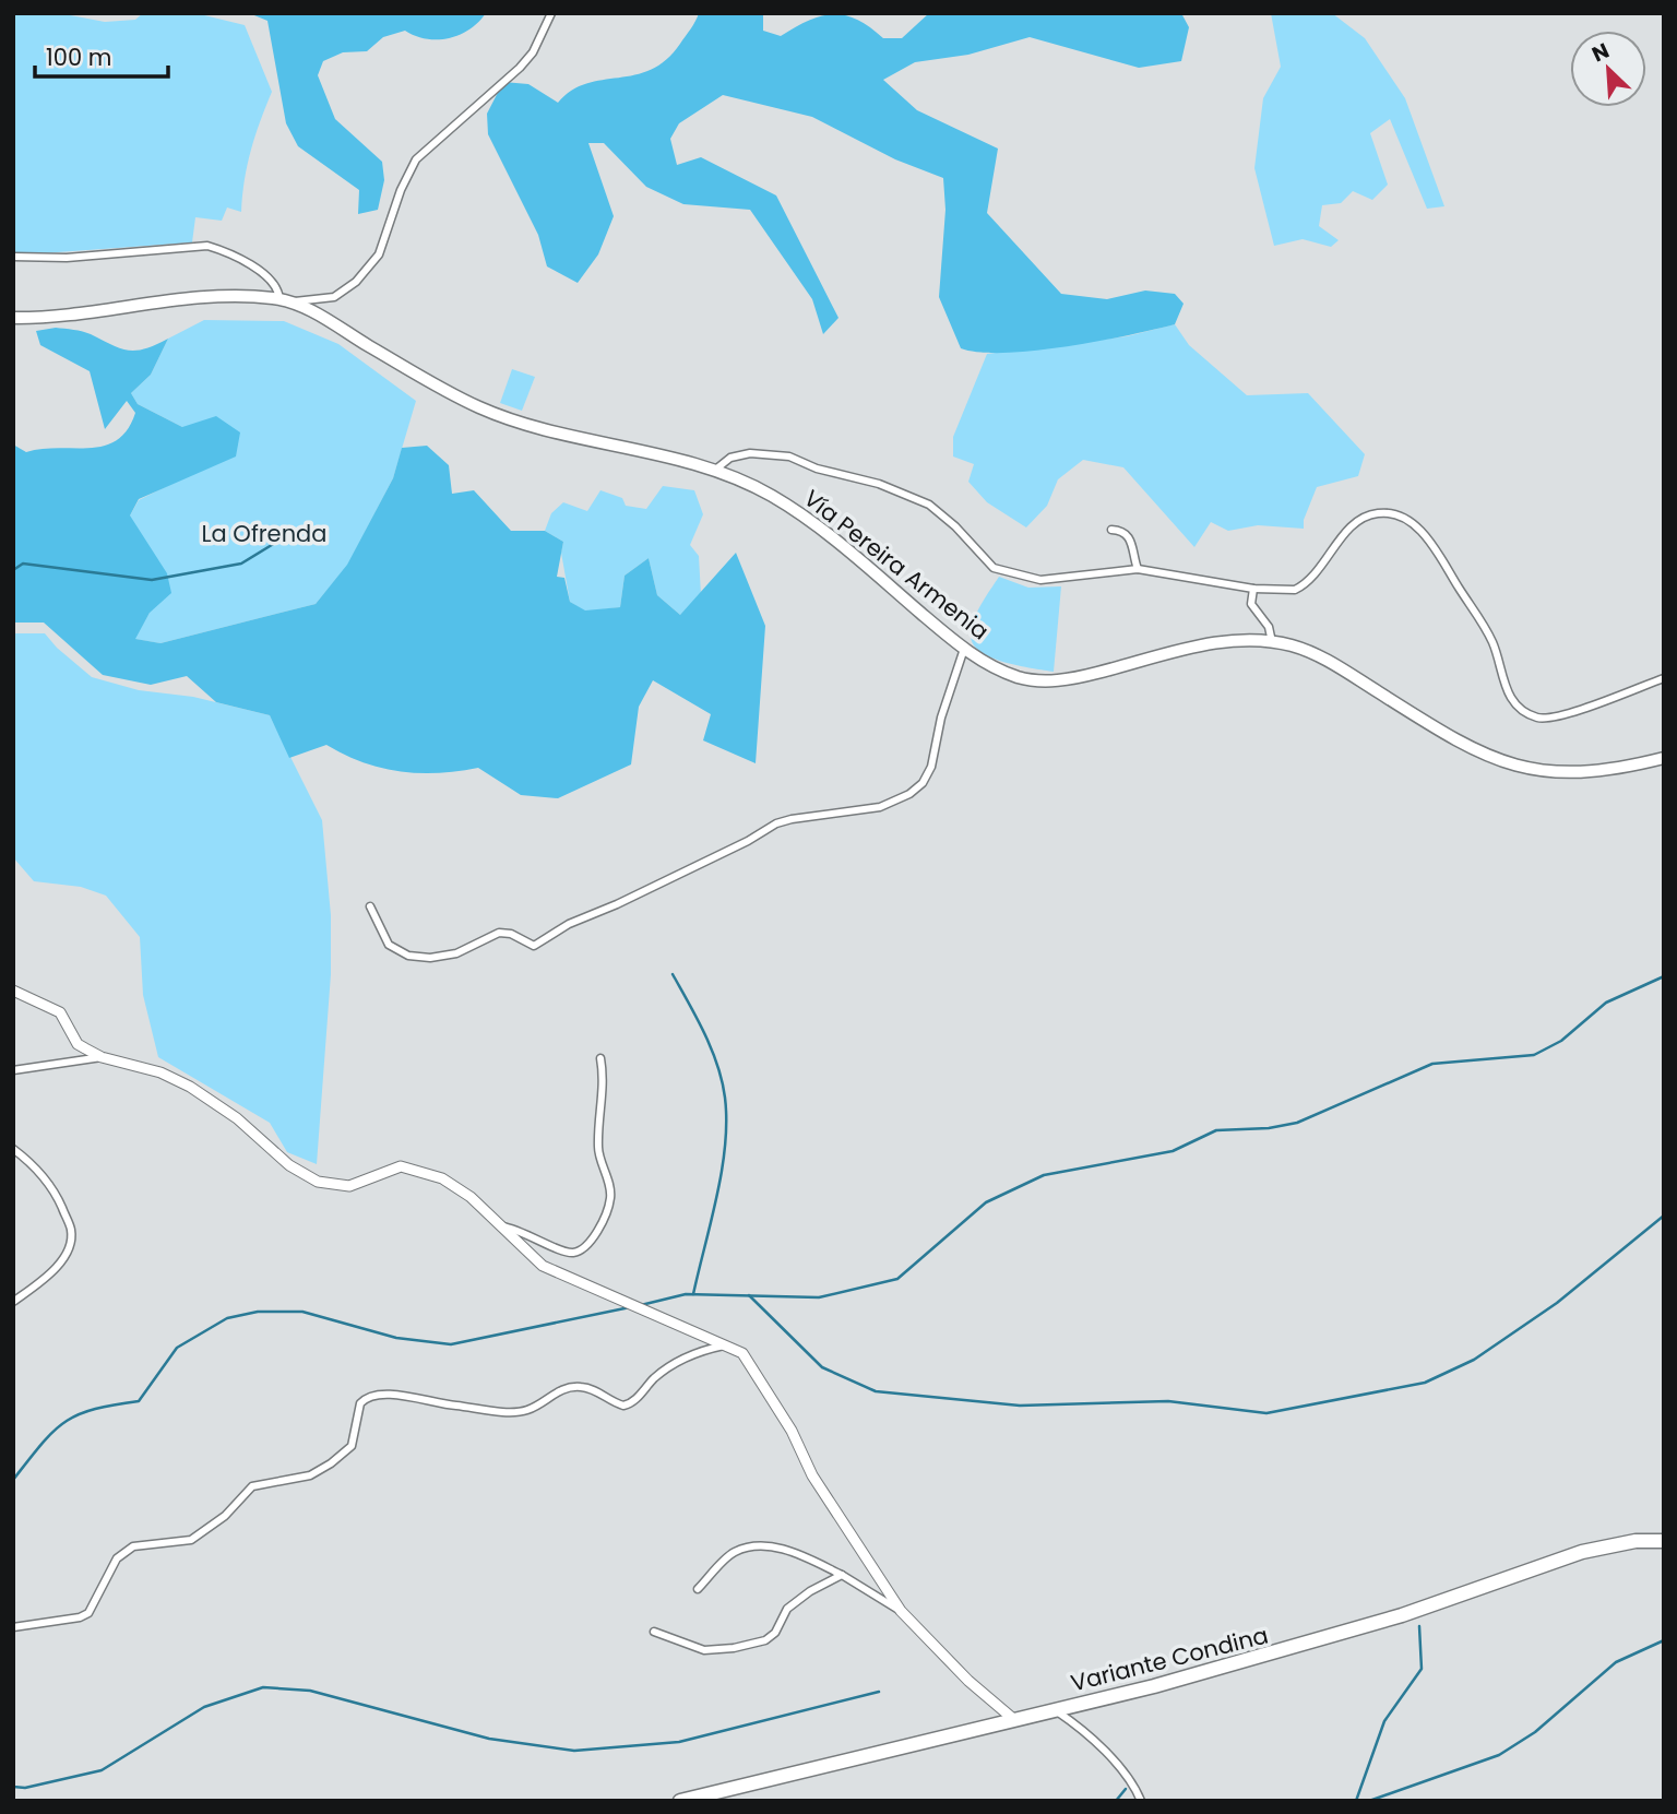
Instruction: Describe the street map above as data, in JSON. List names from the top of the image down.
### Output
{
  "streets": {
    "highway": ["Variante Condina"],
    "main road": ["Vía Pereira Armenia"]
  },
  "parks": ["La Ofrenda"],
  "scale_bar": "100 m",
  "north": "top left"
}
